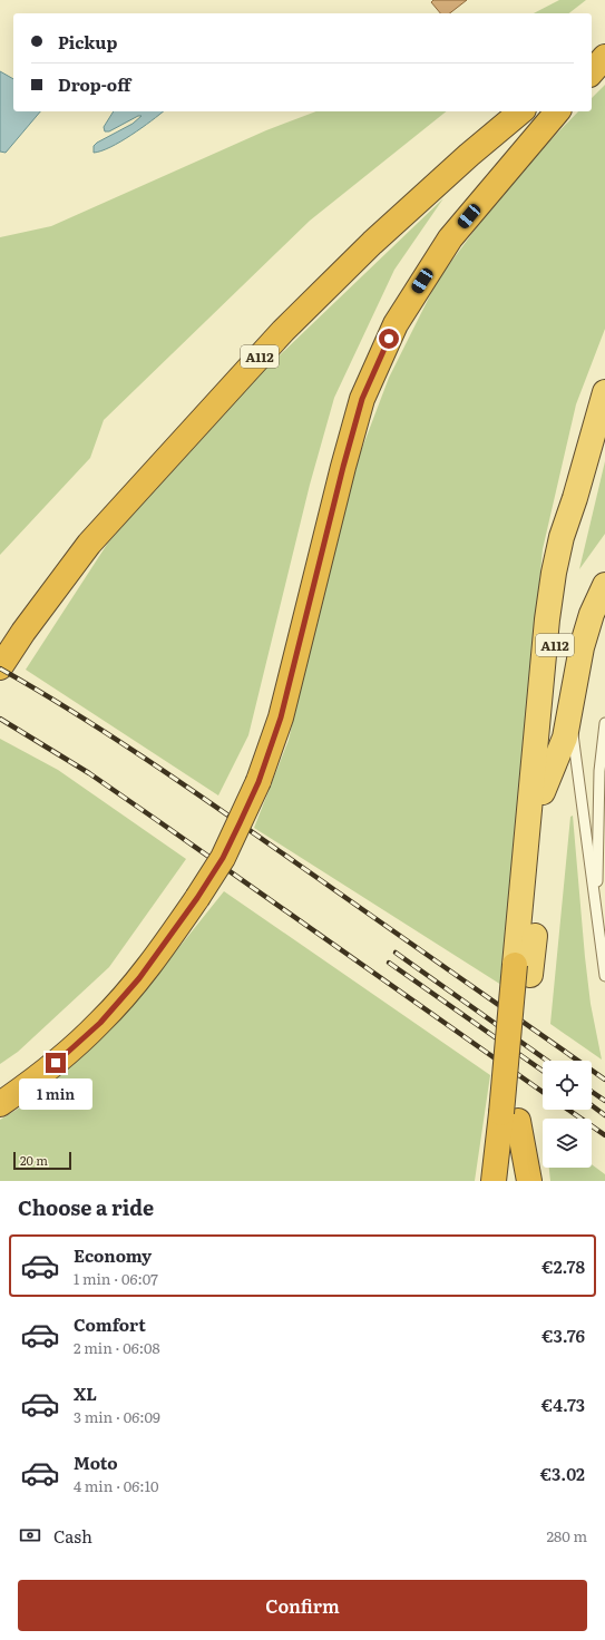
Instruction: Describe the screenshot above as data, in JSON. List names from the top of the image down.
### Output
{
  "streets": {
    "highway": ["A112"]
  },
  "scale_bar": "20 m",
  "page": {
    "banner": ["Pickup", "Drop-off"],
    "bubble": "1 min",
    "scale": "20 m",
    "heading": "Choose a ride",
    "list": [
      {
        "name": "Economy",
        "note": "1 min · 06:07",
        "value": "€2.78"
      },
      {
        "name": "Comfort",
        "note": "2 min · 06:08",
        "value": "€3.76"
      },
      {
        "name": "XL",
        "note": "3 min · 06:09",
        "value": "€4.73"
      },
      {
        "name": "Moto",
        "note": "4 min · 06:10",
        "value": "€3.02"
      }
    ],
    "pay": ["Cash", "280 m"],
    "buttons": "Confirm"
  }
}
